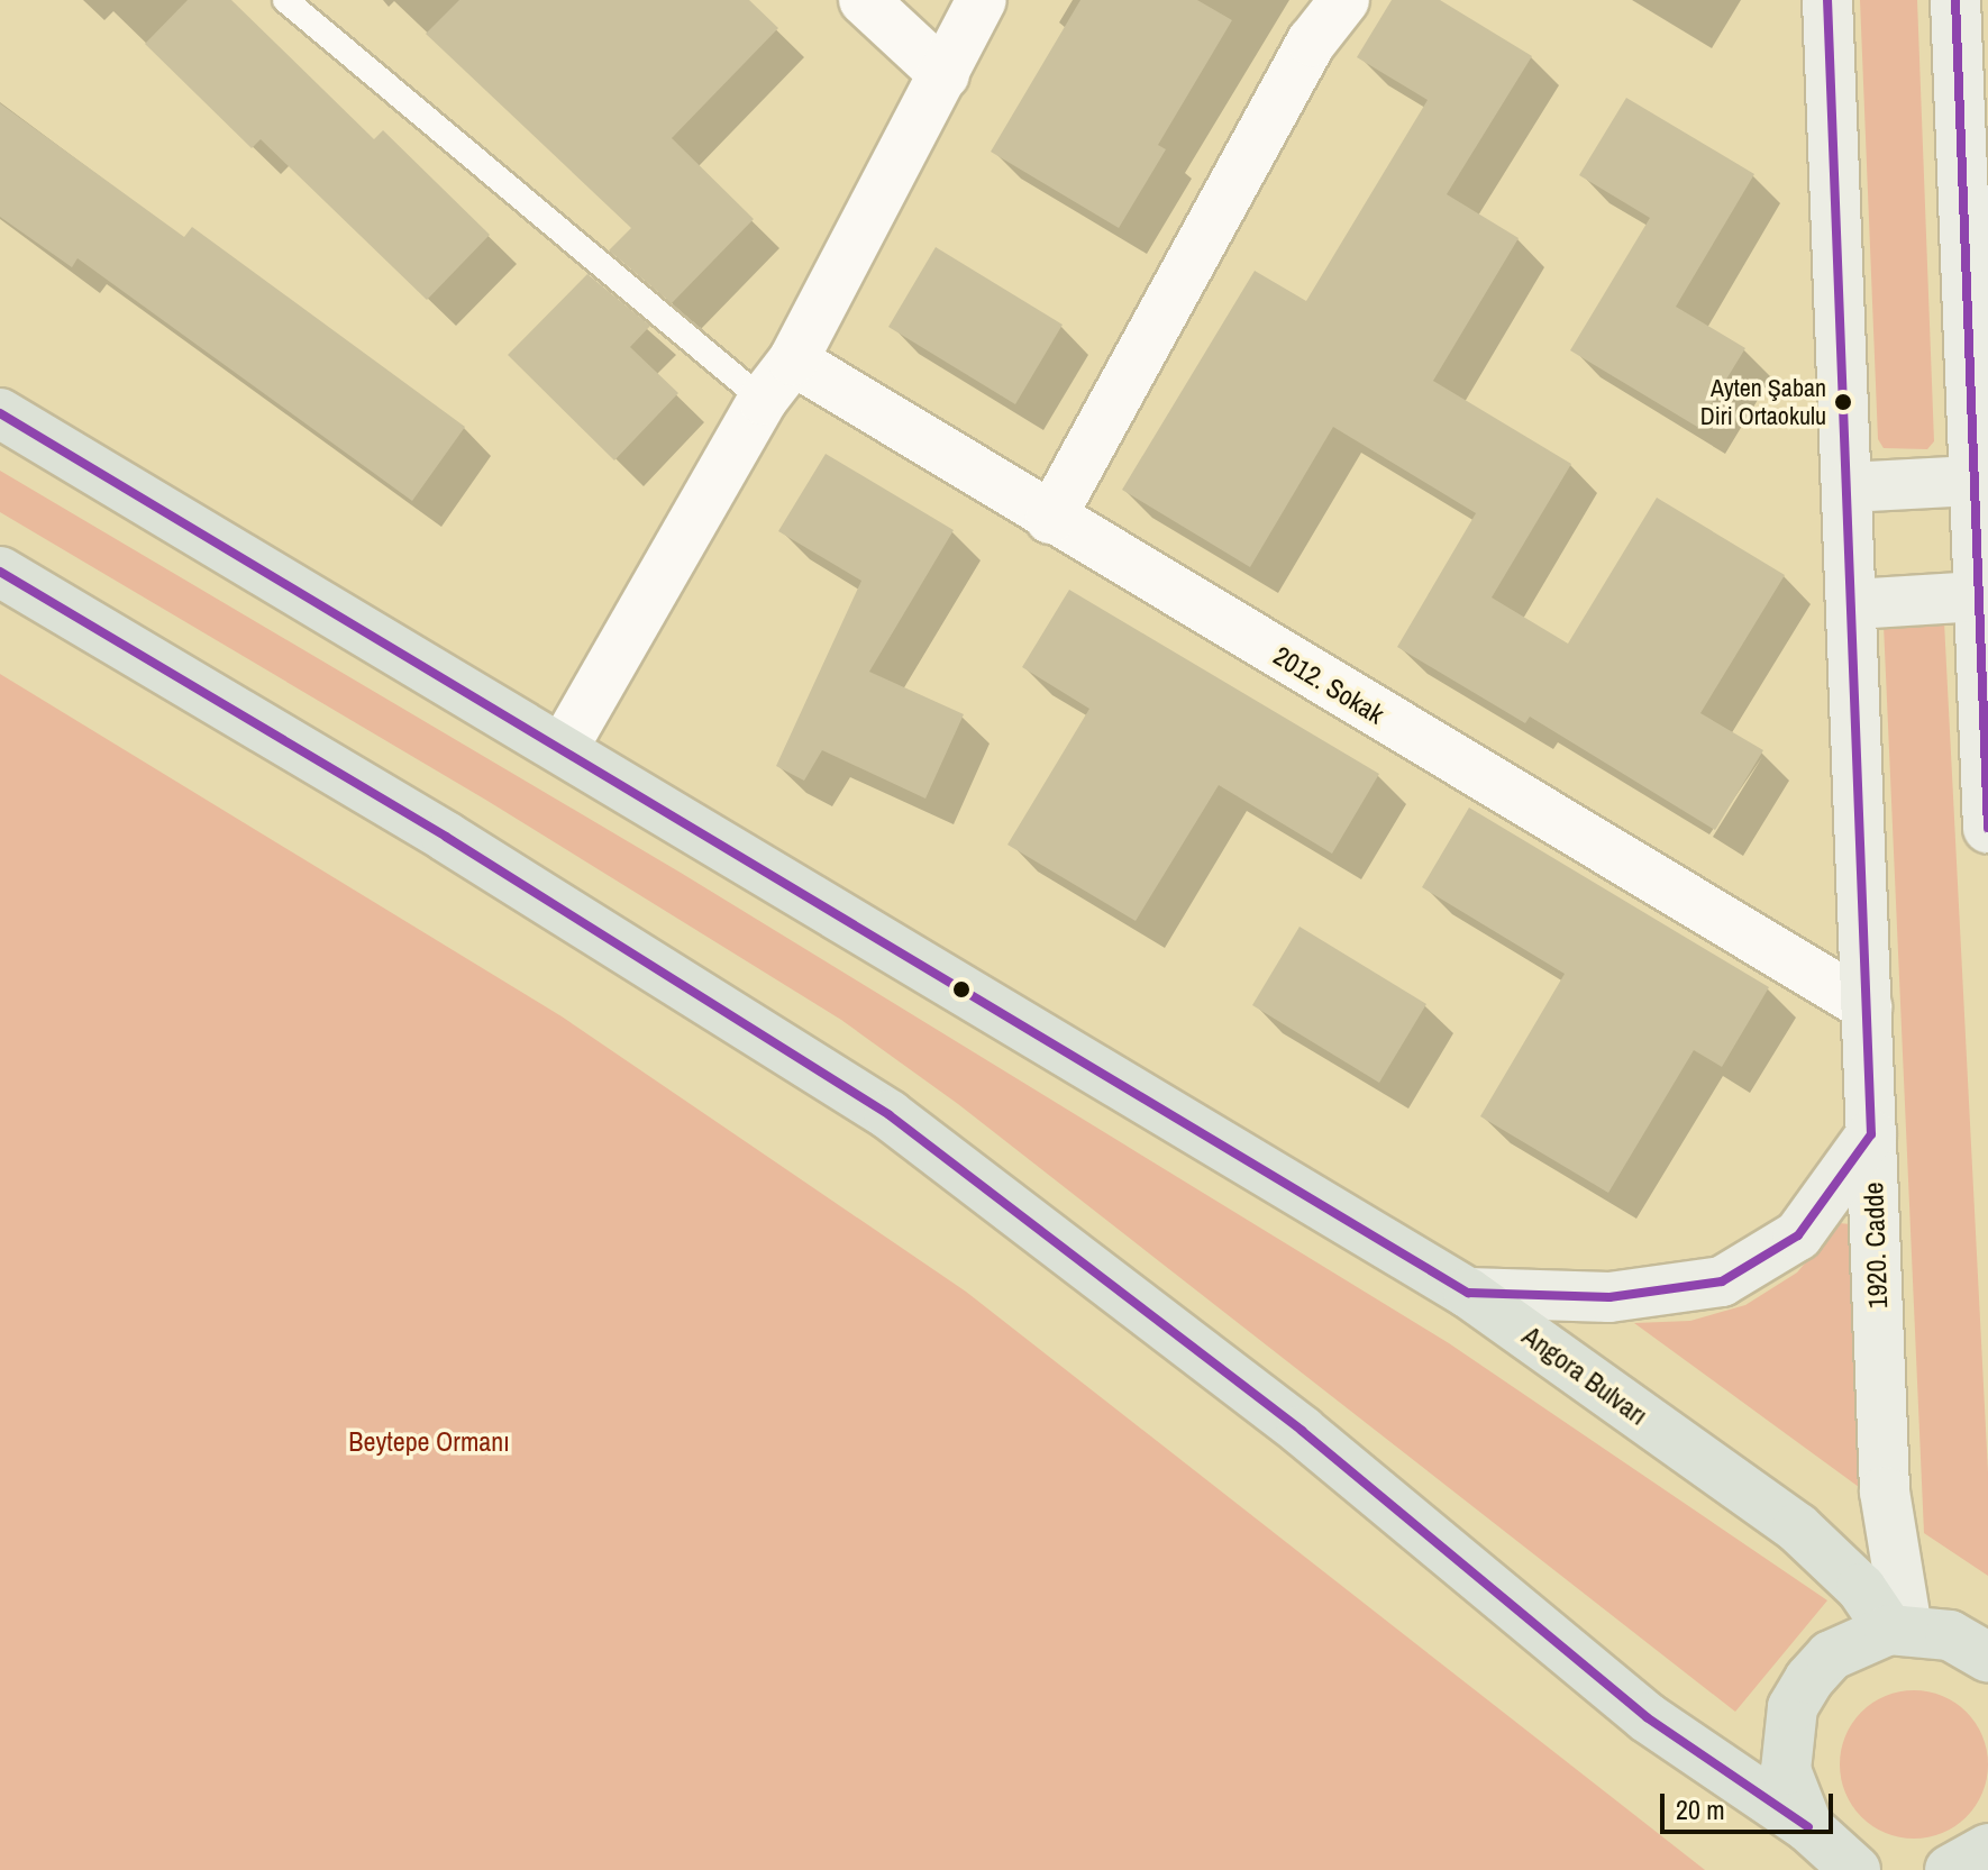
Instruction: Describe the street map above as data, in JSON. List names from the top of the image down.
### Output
{
  "streets": {
    "main road": ["1920. Cadde", "Angora Bulvarı"],
    "street": ["2012. Sokak"]
  },
  "crossings": [
    ["2012. Sokak", "1920. Cadde"],
    ["1920. Cadde", "Angora Bulvarı"]
  ],
  "parks": ["Beytepe Ormanı"],
  "places": ["Ayten Şaban Diri Ortaokulu"],
  "scale_bar": "20 m"
}
